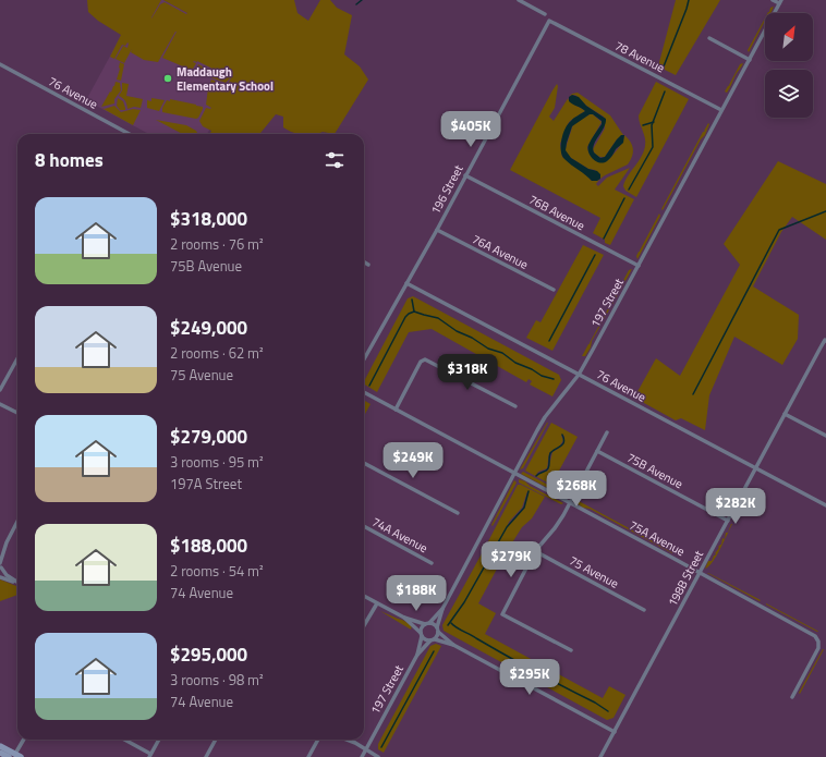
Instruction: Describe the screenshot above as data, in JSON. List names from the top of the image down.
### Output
{
  "streets": {
    "street": [
      "78 Avenue",
      "76 Avenue",
      "196 Street",
      "76B Avenue",
      "76A Avenue",
      "197 Street",
      "75B Avenue",
      "74A Avenue",
      "75A Avenue",
      "75 Avenue",
      "198B Street"
    ]
  },
  "crossings": [
    ["78 Avenue", "196 Street"],
    ["78 Avenue", "197 Street"],
    ["76 Avenue", "196 Street"],
    ["76 Avenue", "197 Street"],
    ["76 Avenue", "198B Street"],
    ["196 Street", "76B Avenue"],
    ["196 Street", "76A Avenue"],
    ["76B Avenue", "197 Street"],
    ["197 Street", "75A Avenue"],
    ["75B Avenue", "198B Street"],
    ["75A Avenue", "198B Street"]
  ],
  "places": ["Maddaugh Elementary School"],
  "north": "top right",
  "page": {
    "price": [
      "$405K",
      "$318K",
      "$249K",
      "$268K",
      "$282K",
      "$279K",
      "$188K",
      "$295K"
    ],
    "heading": "8 homes",
    "list": [
      {
        "name": "$318,000",
        "note": "2 rooms · 76 m² · 75B Avenue"
      },
      {
        "name": "$249,000",
        "note": "2 rooms · 62 m² · 75 Avenue"
      },
      {
        "name": "$279,000",
        "note": "3 rooms · 95 m² · 197A Street"
      },
      {
        "name": "$188,000",
        "note": "2 rooms · 54 m² · 74 Avenue"
      },
      {
        "name": "$295,000",
        "note": "3 rooms · 98 m² · 74 Avenue"
      }
    ]
  }
}
